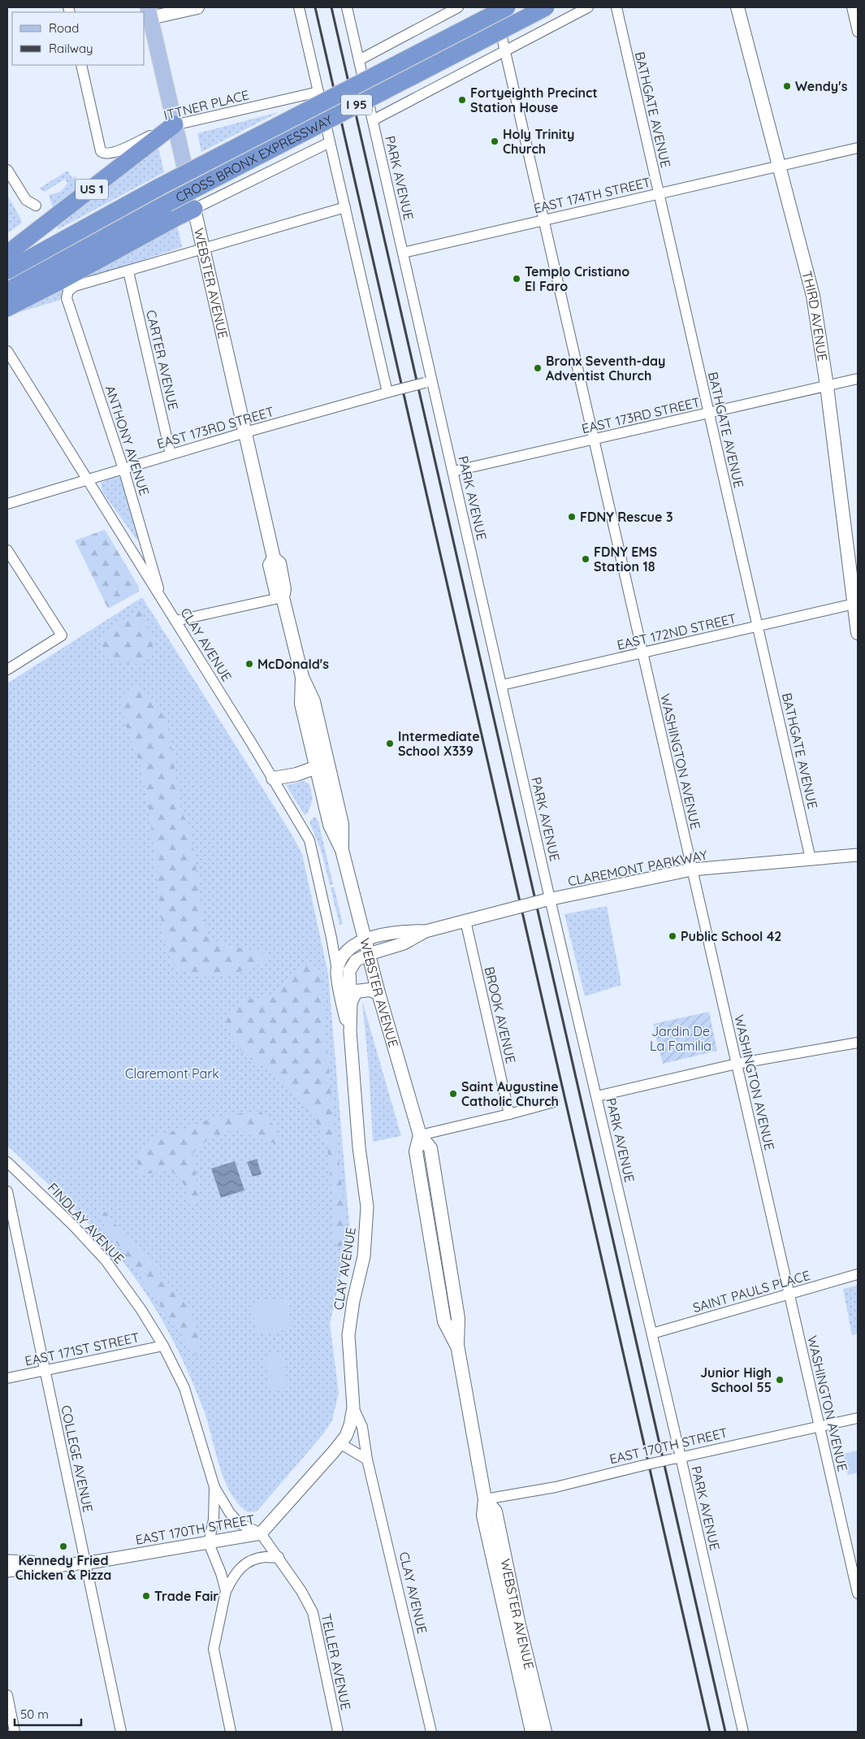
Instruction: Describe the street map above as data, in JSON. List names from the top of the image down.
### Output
{
  "streets": {
    "highway": ["I 95", "CROSS BRONX EXPRESSWAY", "US 1"],
    "main road": ["WEBSTER AVENUE", "THIRD AVENUE"],
    "street": [
      "ITTNER PLACE",
      "BATHGATE AVENUE",
      "PARK AVENUE",
      "EAST 174TH STREET",
      "CARTER AVENUE",
      "EAST 173RD STREET",
      "ANTHONY AVENUE",
      "EAST 172ND STREET",
      "CLAY AVENUE",
      "WASHINGTON AVENUE",
      "CLAREMONT PARKWAY",
      "BROOK AVENUE",
      "FINDLAY AVENUE",
      "SAINT PAULS PLACE",
      "EAST 171ST STREET",
      "EAST 170TH STREET",
      "COLLEGE AVENUE",
      "TELLER AVENUE"
    ]
  },
  "crossings": [
    ["ITTNER PLACE", "US 1"],
    ["ITTNER PLACE", "WEBSTER AVENUE"],
    ["BATHGATE AVENUE", "EAST 174TH STREET"],
    ["BATHGATE AVENUE", "EAST 173RD STREET"],
    ["BATHGATE AVENUE", "EAST 172ND STREET"],
    ["BATHGATE AVENUE", "CLAREMONT PARKWAY"],
    ["PARK AVENUE", "EAST 174TH STREET"],
    ["PARK AVENUE", "EAST 173RD STREET"],
    ["PARK AVENUE", "EAST 172ND STREET"],
    ["PARK AVENUE", "CLAREMONT PARKWAY"],
    ["PARK AVENUE", "SAINT PAULS PLACE"],
    ["PARK AVENUE", "EAST 170TH STREET"],
    ["US 1", "WEBSTER AVENUE"],
    ["EAST 174TH STREET", "THIRD AVENUE"],
    ["EAST 174TH STREET", "WASHINGTON AVENUE"],
    ["WEBSTER AVENUE", "EAST 173RD STREET"],
    ["WEBSTER AVENUE", "CLAY AVENUE"],
    ["WEBSTER AVENUE", "CLAREMONT PARKWAY"],
    ["WEBSTER AVENUE", "EAST 170TH STREET"],
    ["THIRD AVENUE", "EAST 173RD STREET"],
    ["THIRD AVENUE", "EAST 172ND STREET"],
    ["CARTER AVENUE", "EAST 173RD STREET"],
    ["CARTER AVENUE", "ANTHONY AVENUE"],
    ["EAST 173RD STREET", "ANTHONY AVENUE"],
    ["EAST 173RD STREET", "CLAY AVENUE"],
    ["EAST 173RD STREET", "WASHINGTON AVENUE"],
    ["ANTHONY AVENUE", "CLAY AVENUE"],
    ["EAST 172ND STREET", "WASHINGTON AVENUE"],
    ["CLAY AVENUE", "CLAREMONT PARKWAY"],
    ["CLAY AVENUE", "EAST 170TH STREET"],
    ["WASHINGTON AVENUE", "CLAREMONT PARKWAY"],
    ["WASHINGTON AVENUE", "SAINT PAULS PLACE"],
    ["WASHINGTON AVENUE", "EAST 170TH STREET"],
    ["CLAREMONT PARKWAY", "BROOK AVENUE"],
    ["FINDLAY AVENUE", "EAST 171ST STREET"],
    ["FINDLAY AVENUE", "EAST 170TH STREET"],
    ["FINDLAY AVENUE", "TELLER AVENUE"],
    ["EAST 171ST STREET", "COLLEGE AVENUE"],
    ["EAST 170TH STREET", "COLLEGE AVENUE"],
    ["EAST 170TH STREET", "TELLER AVENUE"]
  ],
  "parks": ["Jardin De La Familia", "Claremont Park"],
  "places": [
    "Wendy's",
    "Fortyeighth Precinct Station House",
    "Holy Trinity Church",
    "Templo Cristiano El Faro",
    "Bronx Seventh-day Adventist Church",
    "FDNY Rescue 3",
    "FDNY EMS Station 18",
    "McDonald's",
    "Intermediate School X339",
    "Public School 42",
    "Saint Augustine Catholic Church",
    "Junior High School 55",
    "Kennedy Fried Chicken & Pizza",
    "Trade Fair"
  ],
  "legend": ["Road", "Railway"],
  "scale_bar": "50 m"
}
